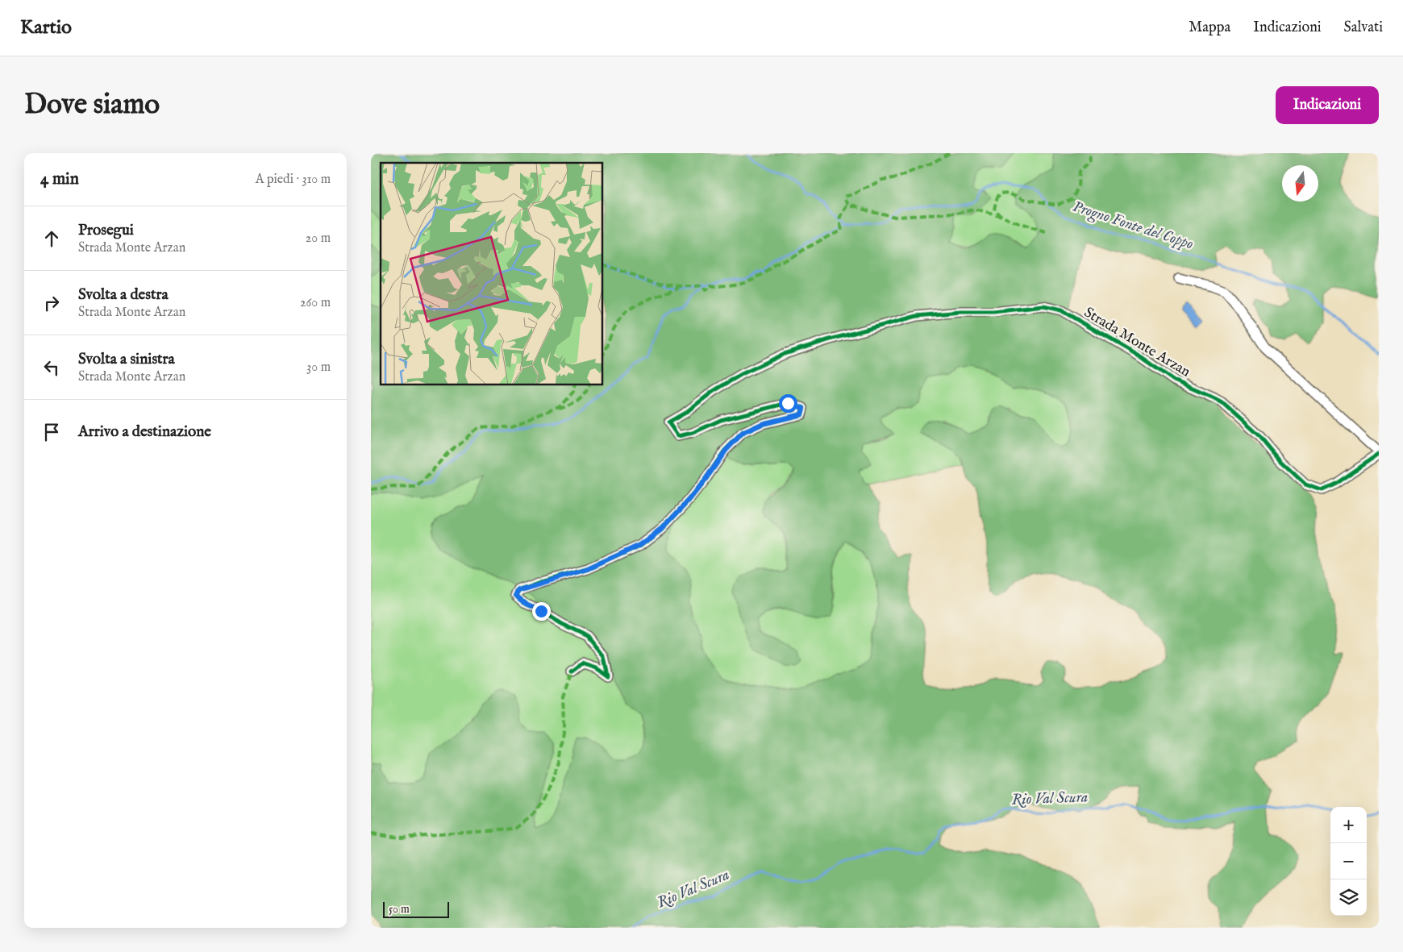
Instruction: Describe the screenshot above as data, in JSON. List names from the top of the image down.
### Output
{
  "streets": {
    "street": ["Strada Monte Arzan"]
  },
  "water": ["Progno Fonte del Coppo", "Rio Val Scura"],
  "scale_bar": "50 m",
  "north": "bottom",
  "page": {
    "header": "Kartio",
    "nav": ["Mappa", "Indicazioni", "Salvati"],
    "buttons": "Indicazioni",
    "title": "Dove siamo",
    "heading": ["4 min", "A piedi · 310 m"],
    "list": [
      ["Prosegui", "Strada Monte Arzan", "20 m"],
      ["Svolta a destra", "Strada Monte Arzan", "260 m"],
      ["Svolta a sinistra", "Strada Monte Arzan", "30 m"],
      "Arrivo a destinazione"
    ],
    "map_buttons": ["+", "−"],
    "scale": "50 m"
  }
}
